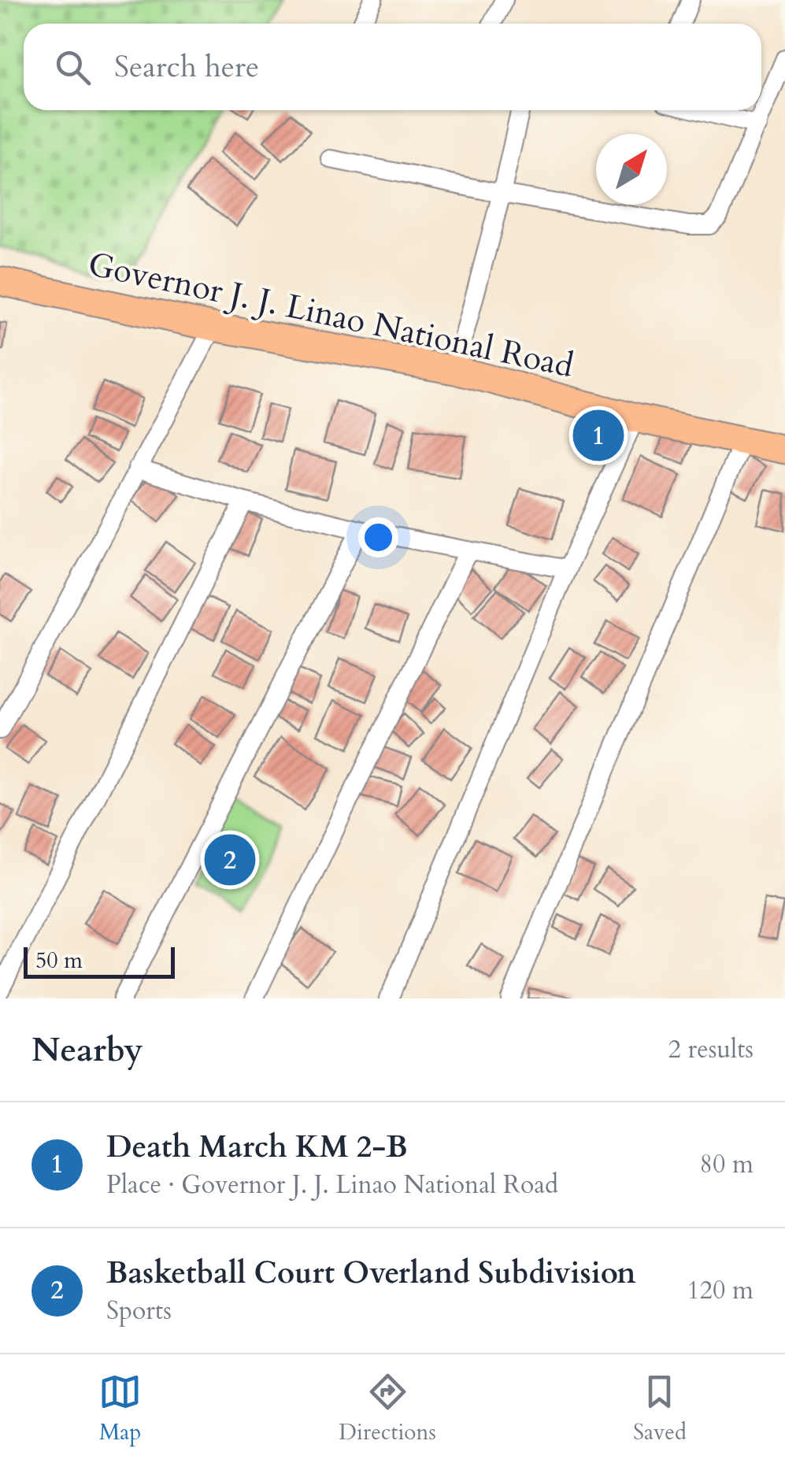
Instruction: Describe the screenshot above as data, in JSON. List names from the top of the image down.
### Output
{
  "streets": {
    "main road": ["Governor J. J. Linao National Road"]
  },
  "scale_bar": "50 m",
  "north": "top right",
  "page": {
    "search": "Search here",
    "pins": ["1", "2"],
    "scale": "50 m",
    "heading": ["Nearby", "2 results"],
    "list": [
      {
        "mark": "1",
        "name": "Death March KM 2-B",
        "note": "Place · Governor J. J. Linao National Road",
        "value": "80 m"
      },
      {
        "mark": "2",
        "name": "Basketball Court Overland Subdivision",
        "note": "Sports",
        "value": "120 m"
      }
    ],
    "nav": ["Map", "Directions", "Saved"]
  }
}
